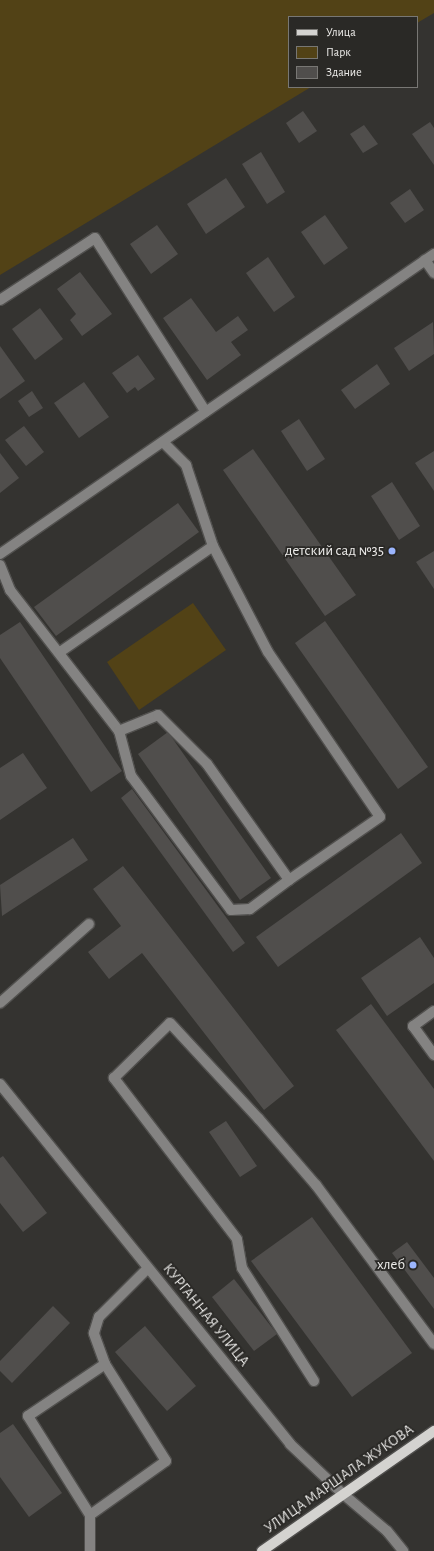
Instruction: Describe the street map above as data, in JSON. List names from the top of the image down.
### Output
{
  "streets": {
    "main road": ["УЛИЦА МАРШАЛА ЖУКОВА"],
    "street": ["КУРГАННАЯ УЛИЦА"]
  },
  "crossings": [
    ["КУРГАННАЯ УЛИЦА", "УЛИЦА МАРШАЛА ЖУКОВА"]
  ],
  "places": ["детский сад №35", "хлеб"],
  "legend": ["Улица", "Парк", "Здание"]
}
